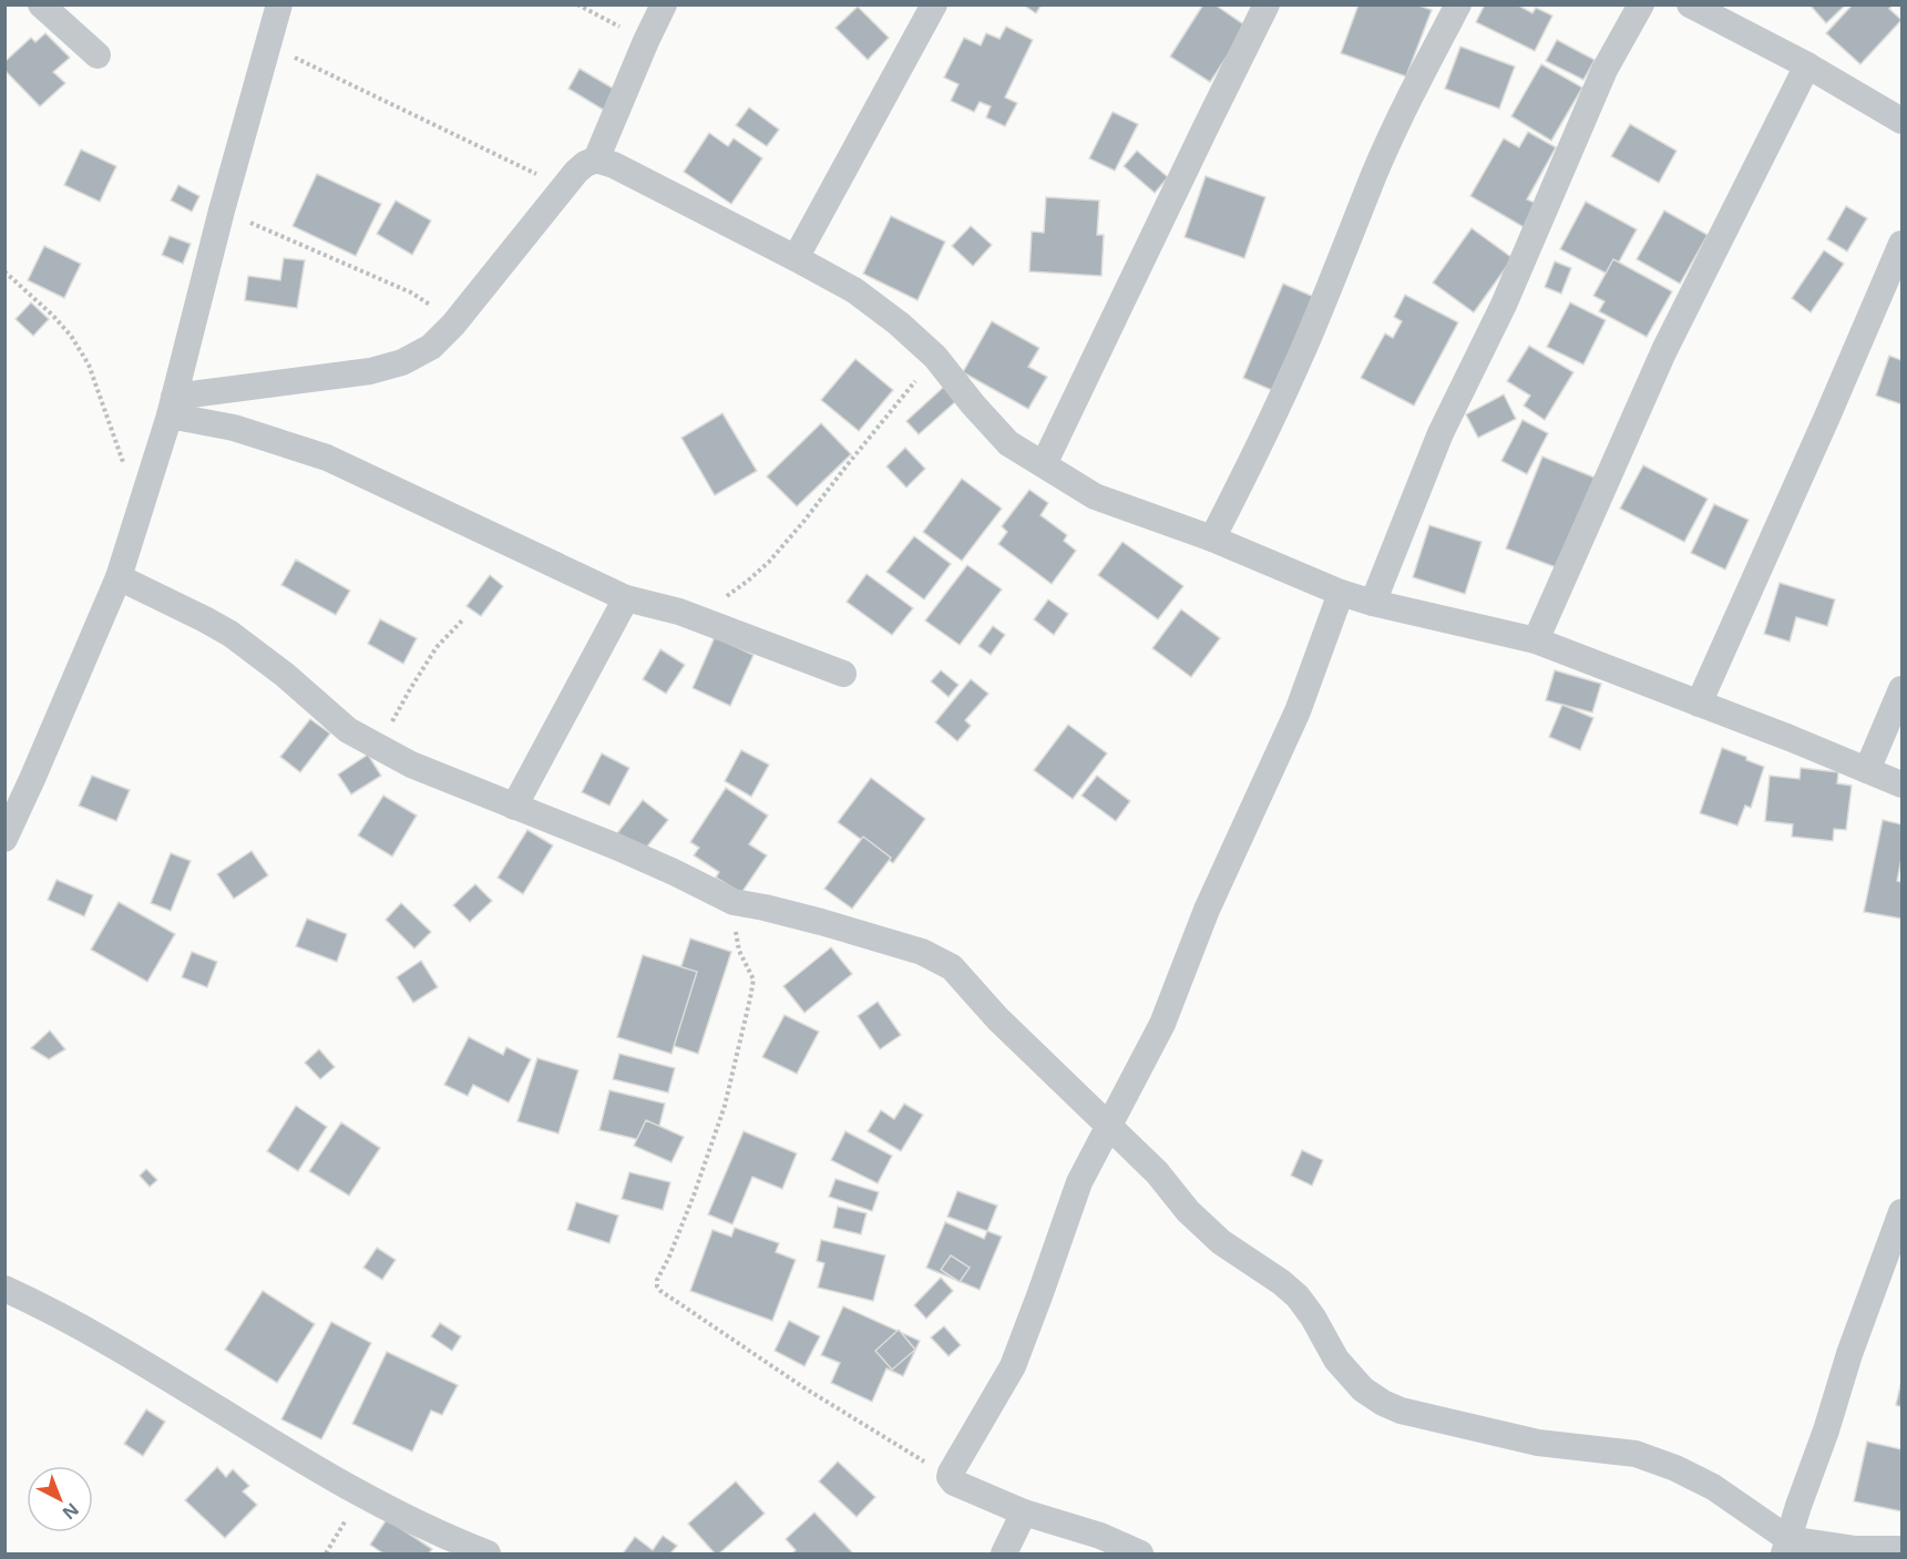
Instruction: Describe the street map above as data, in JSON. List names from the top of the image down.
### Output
{
  "north": "bottom right"
}
